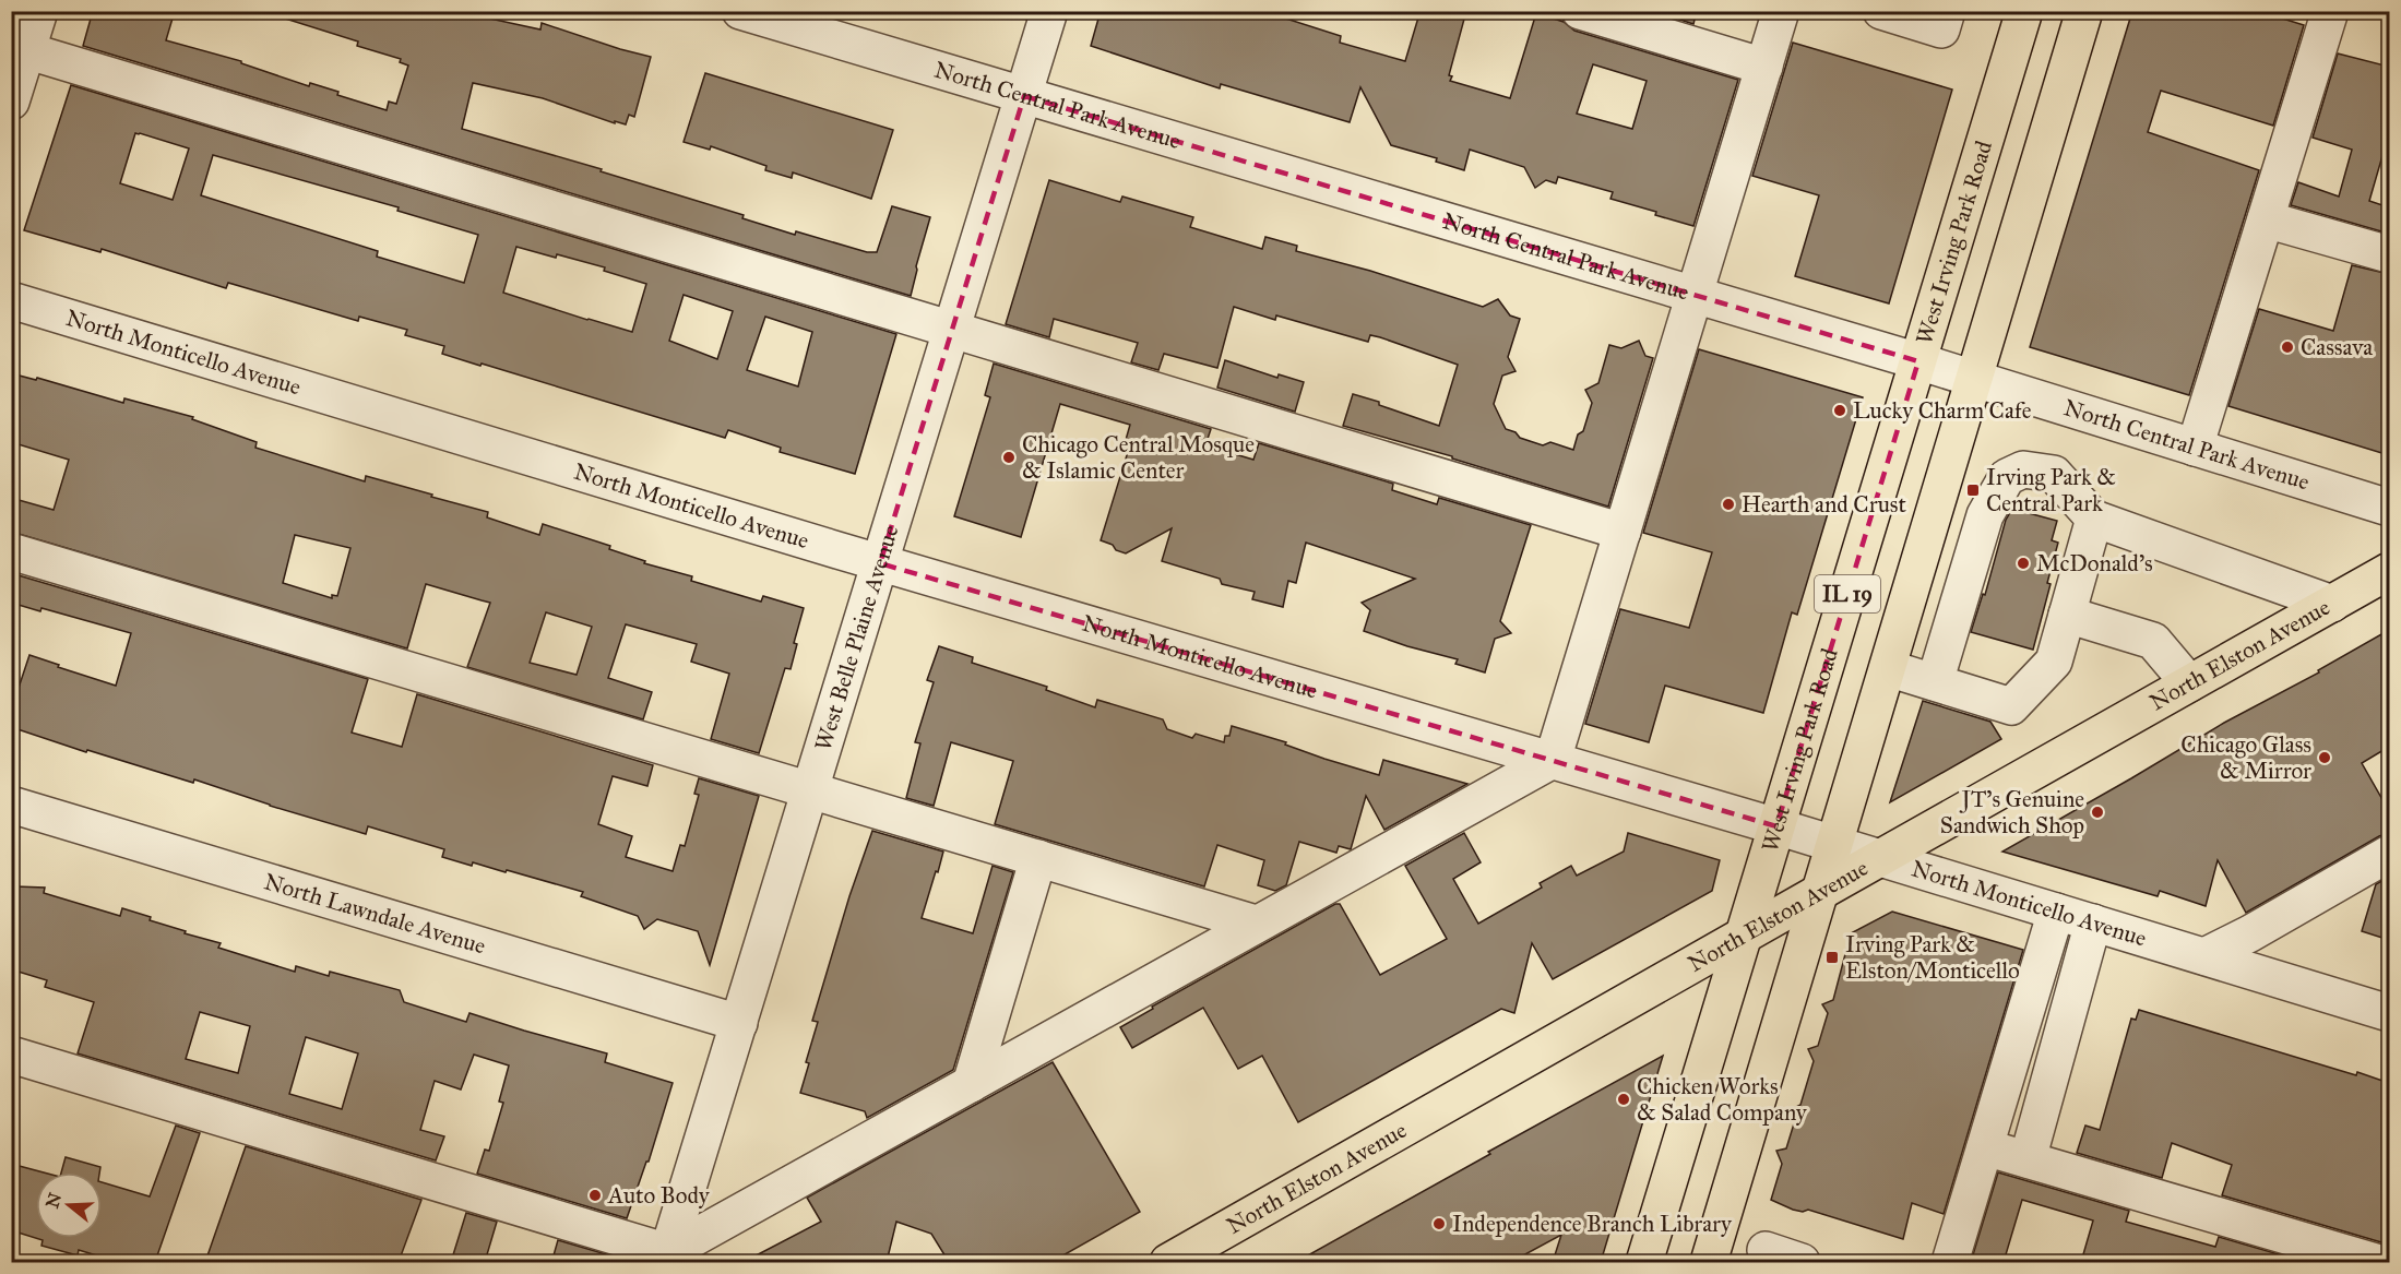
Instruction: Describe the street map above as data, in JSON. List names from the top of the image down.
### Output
{
  "streets": {
    "main road": ["West Irving Park Road", "IL 19", "North Elston Avenue"],
    "street": [
      "North Central Park Avenue",
      "North Monticello Avenue",
      "West Belle Plaine Avenue",
      "North Lawndale Avenue"
    ]
  },
  "crossings": [
    ["North Central Park Avenue", "West Irving Park Road"],
    ["North Central Park Avenue", "IL 19"],
    ["North Central Park Avenue", "West Belle Plaine Avenue"],
    ["West Irving Park Road", "North Monticello Avenue"],
    ["West Irving Park Road", "North Elston Avenue"],
    ["North Monticello Avenue", "IL 19"],
    ["North Monticello Avenue", "West Belle Plaine Avenue"],
    ["North Monticello Avenue", "North Elston Avenue"],
    ["IL 19", "North Elston Avenue"],
    ["West Belle Plaine Avenue", "North Lawndale Avenue"]
  ],
  "places": {
    "other": [
      "Cassava",
      "Lucky Charm Cafe",
      "Chicago Central Mosque & Islamic Center",
      "Hearth and Crust",
      "McDonald's",
      "Chicago Glass & Mirror",
      "JT's Genuine Sandwich Shop",
      "Chicken Works & Salad Company",
      "Auto Body",
      "Independence Branch Library"
    ],
    "transit": ["Irving Park & Central Park", "Irving Park & Elston/Monticello"]
  },
  "north": "left"
}
